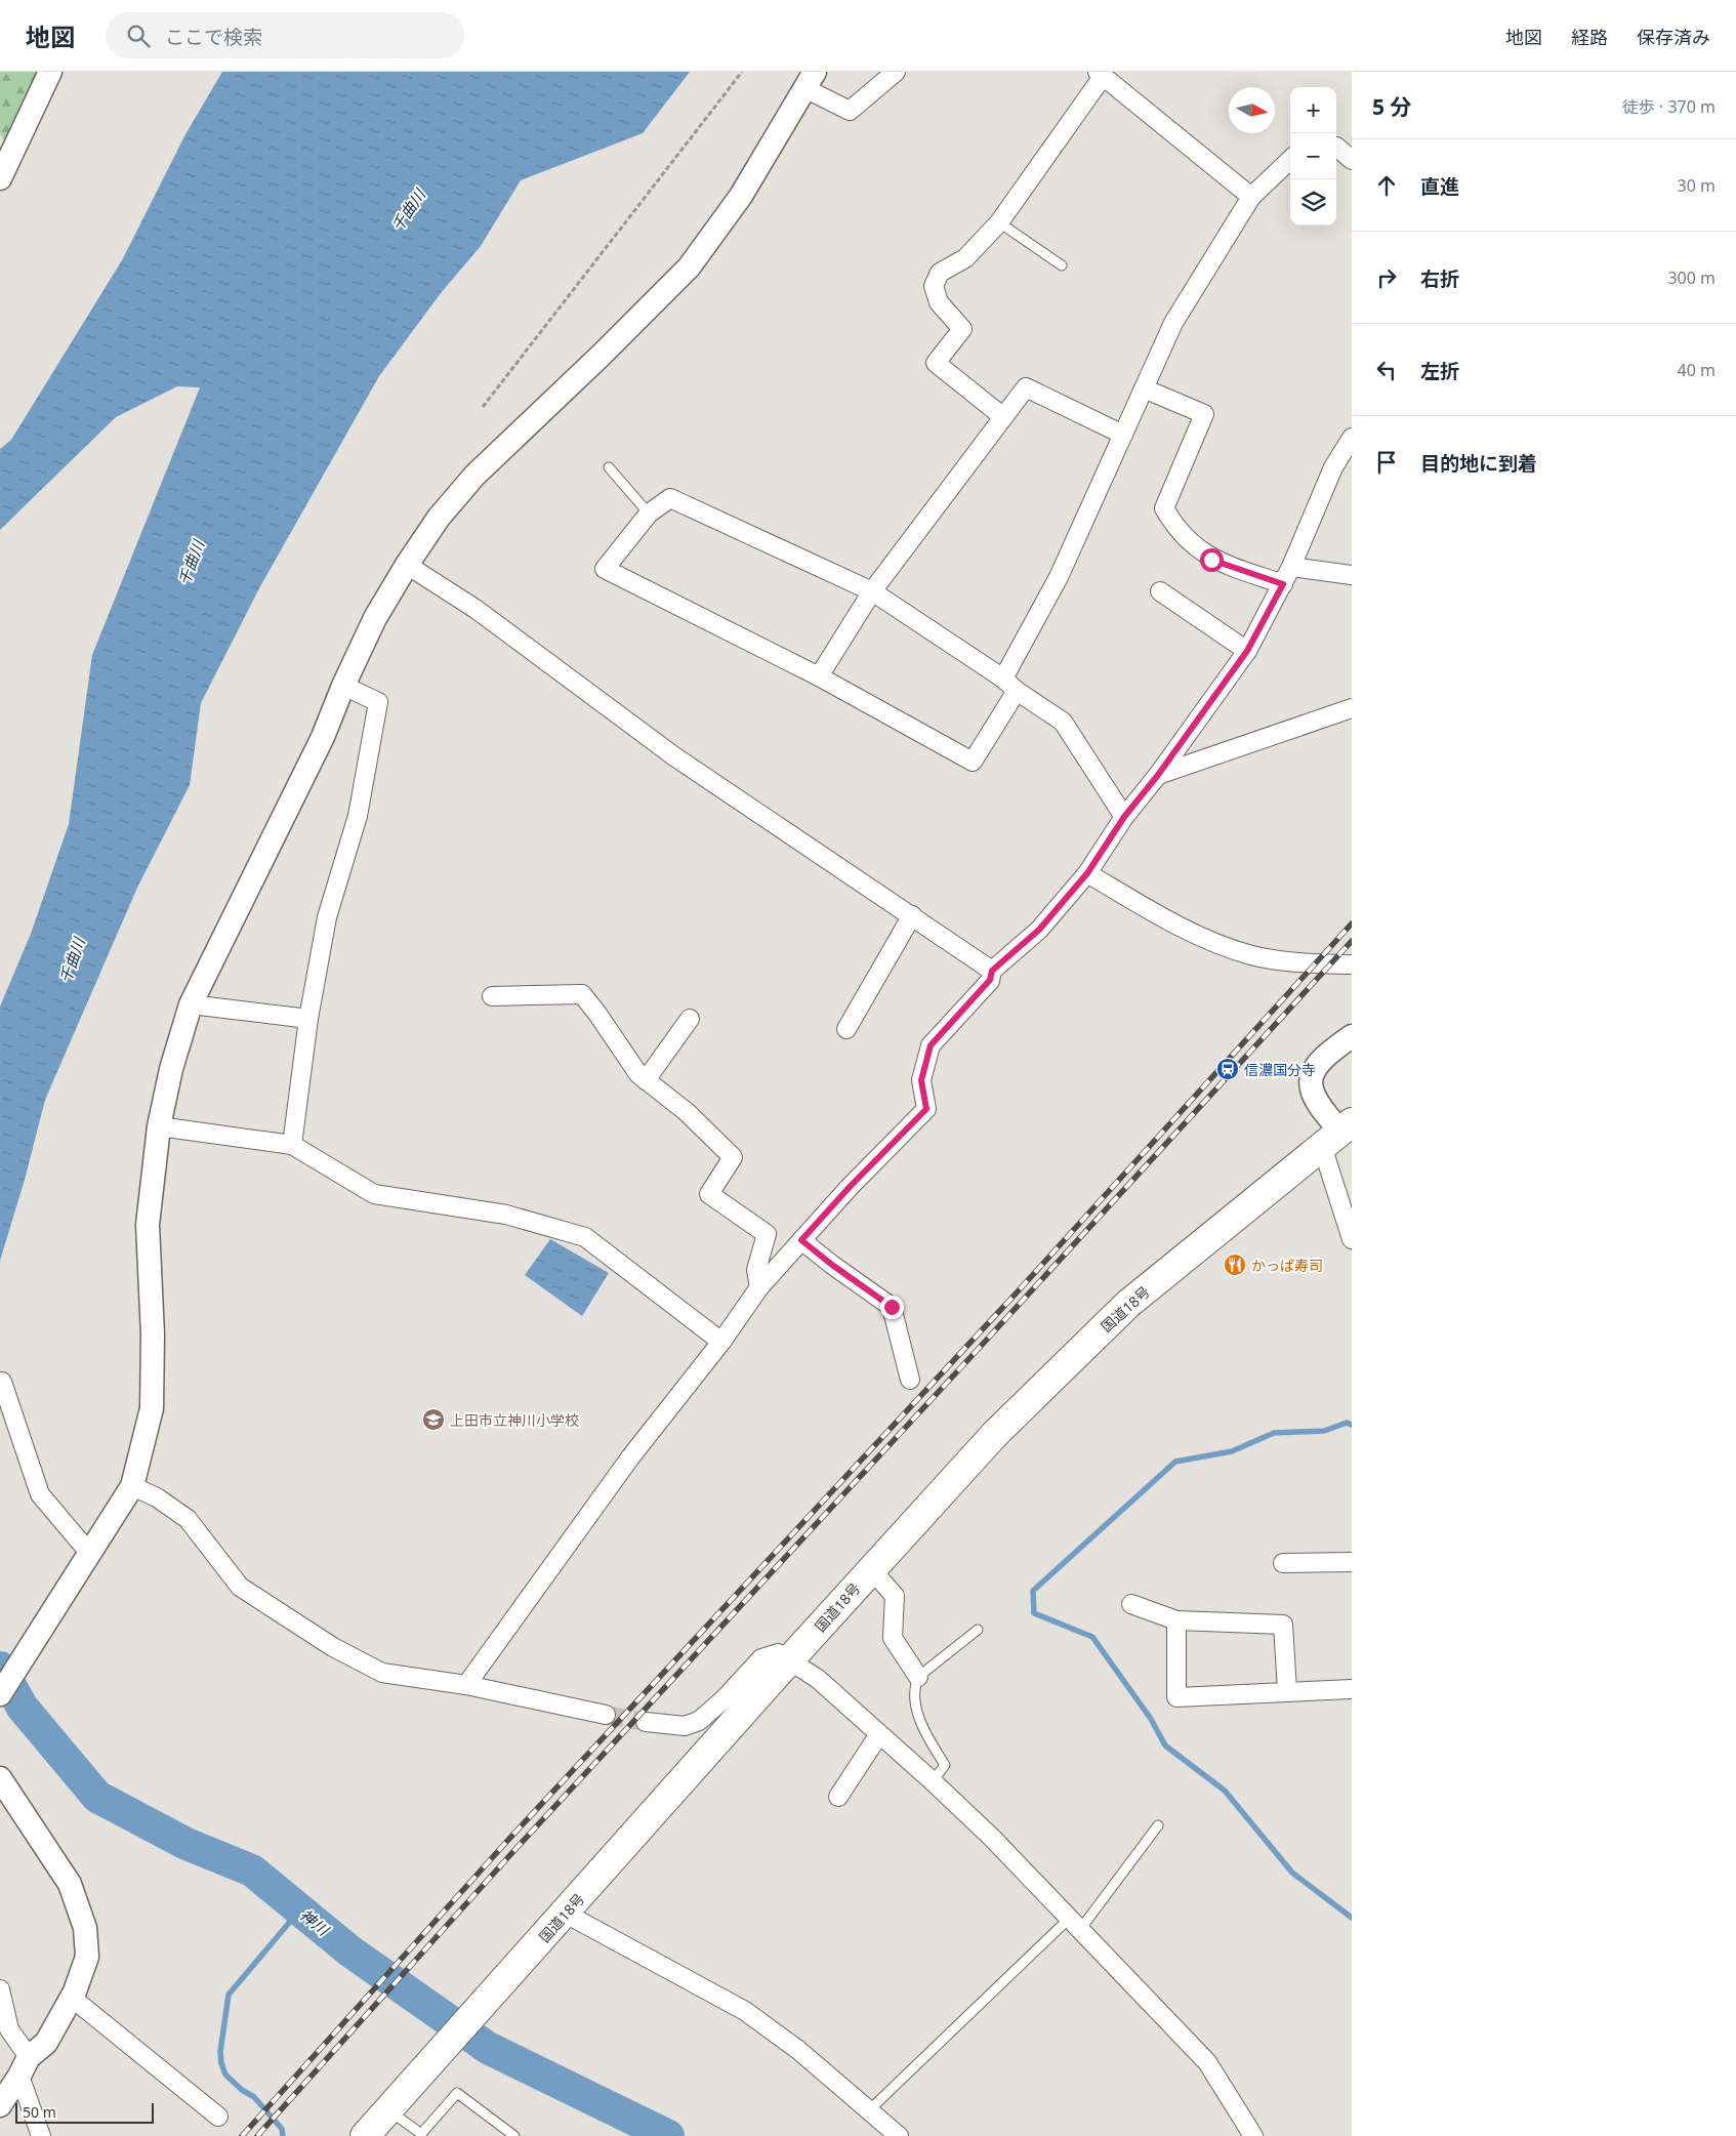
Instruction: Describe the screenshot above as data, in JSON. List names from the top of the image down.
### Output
{
  "streets": {
    "highway": ["国道18号"]
  },
  "water": ["千曲川", "神川"],
  "places": {
    "station": ["信濃国分寺"],
    "restaurant": ["かっぱ寿司"],
    "school or university": ["上田市立神川小学校"]
  },
  "scale_bar": "50 m",
  "north": "right",
  "page": {
    "header": "地図",
    "search": "ここで検索",
    "nav": ["地図", "経路", "保存済み"],
    "heading": ["5 分", "徒歩 · 370 m"],
    "map_buttons": ["+", "−"],
    "list": [
      ["直進", "30 m"],
      ["右折", "300 m"],
      ["左折", "40 m"],
      "目的地に到着"
    ],
    "scale": "50 m"
  }
}
